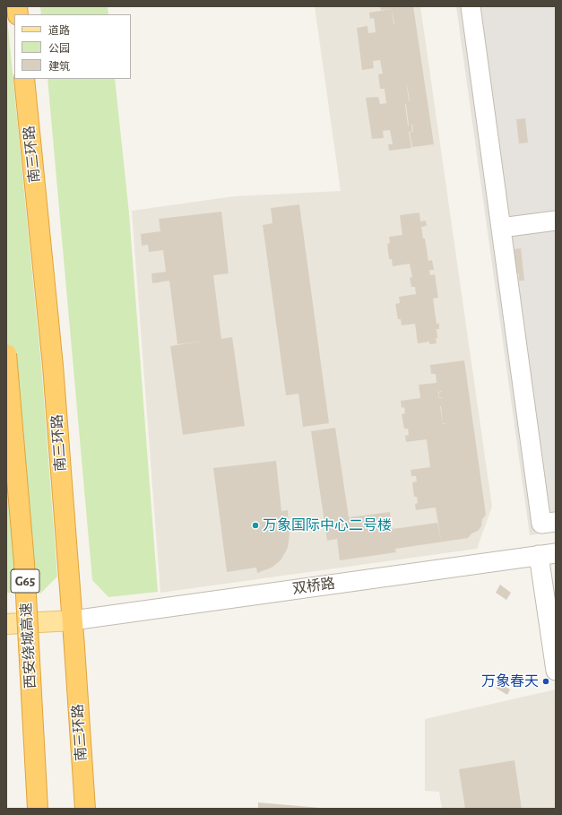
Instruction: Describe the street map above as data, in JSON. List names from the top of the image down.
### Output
{
  "streets": {
    "highway": ["南三环路", "G65", "西安绕城高速"],
    "street": ["双桥路"]
  },
  "crossings": [
    ["南三环路", "双桥路"]
  ],
  "places": ["万象国际中心二号楼", "万象春天"],
  "legend": ["道路", "公园", "建筑"]
}
